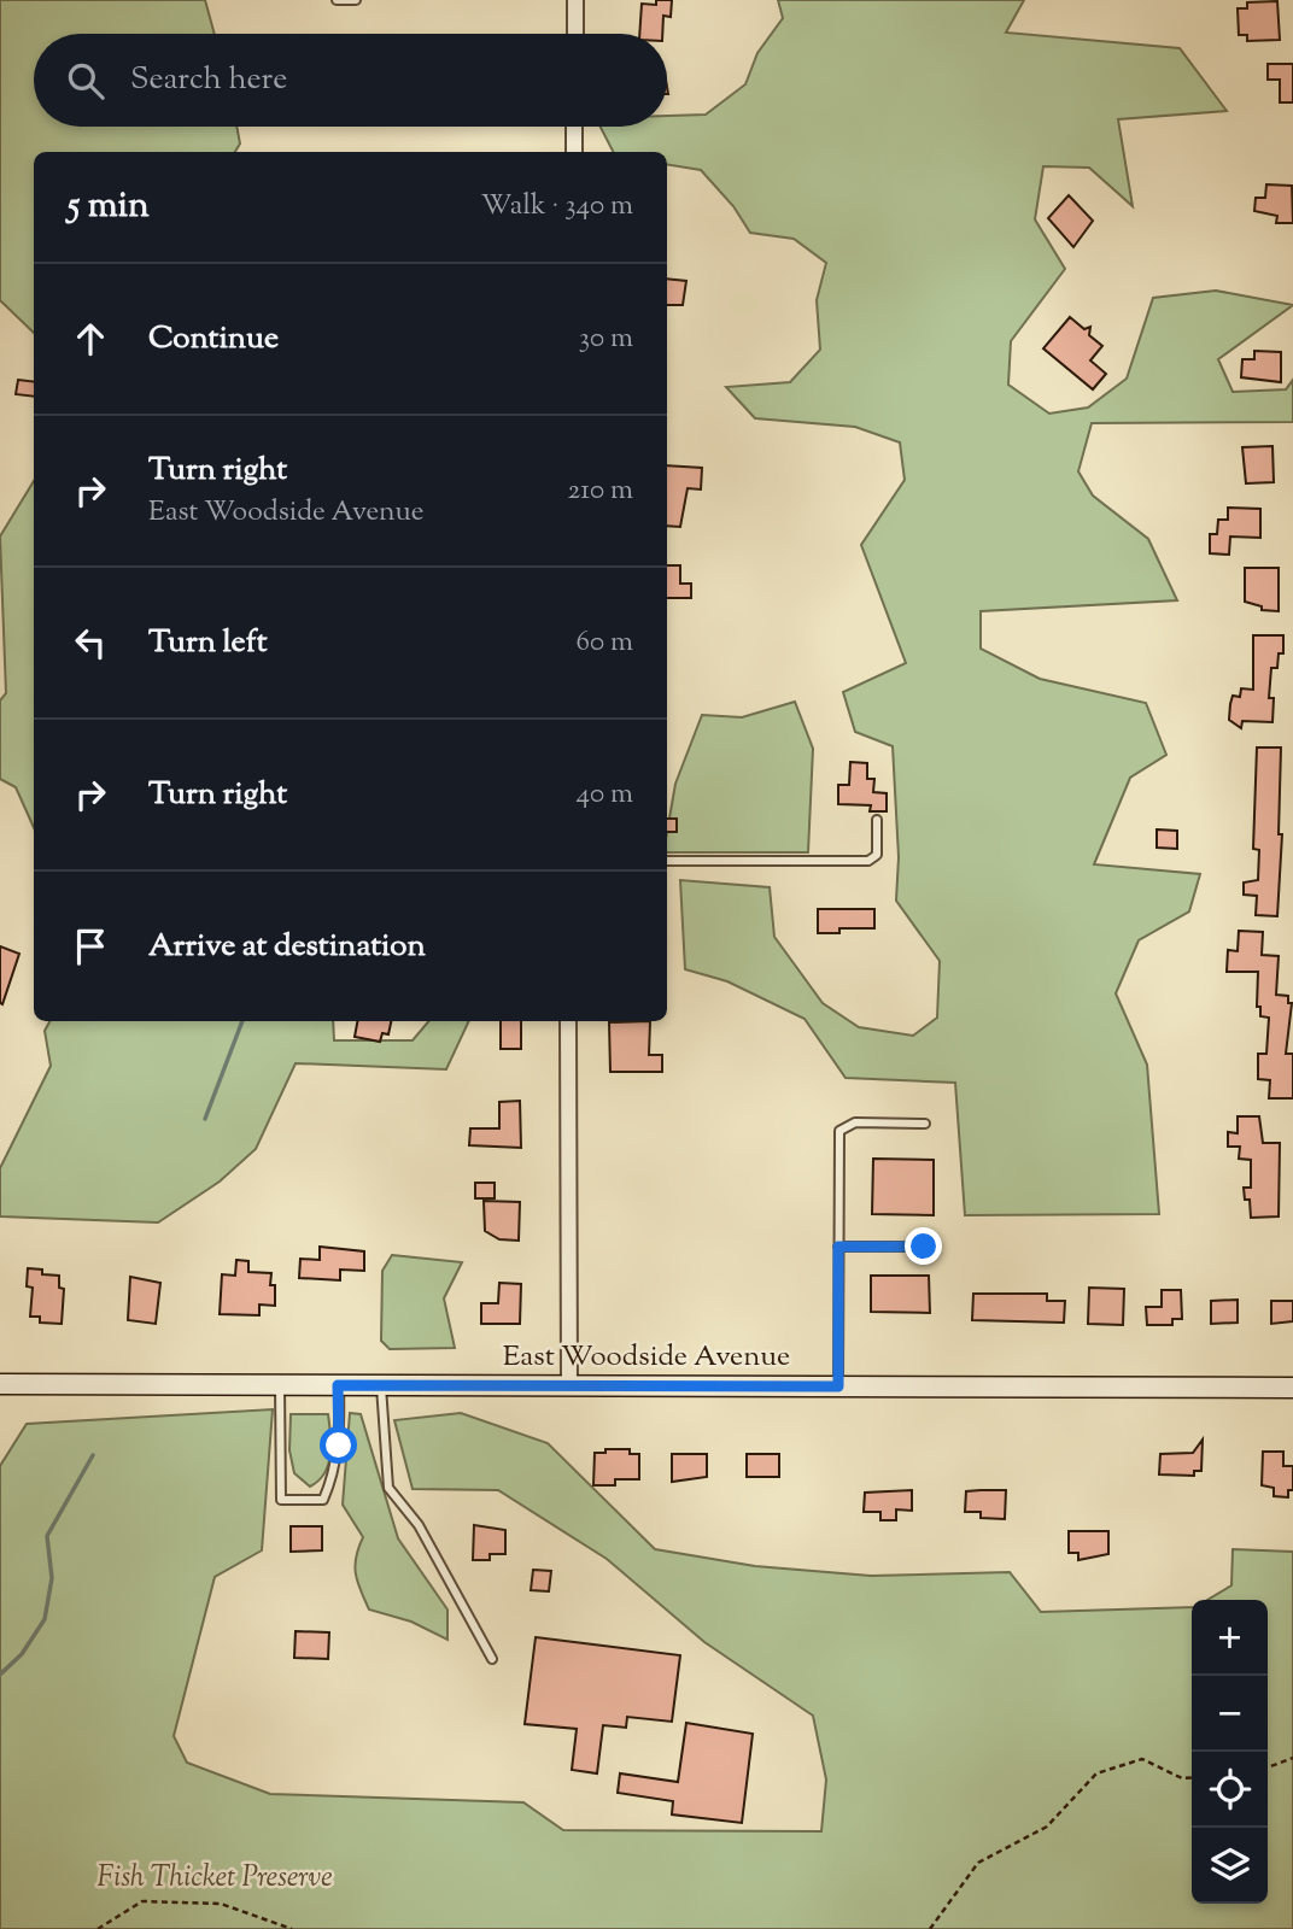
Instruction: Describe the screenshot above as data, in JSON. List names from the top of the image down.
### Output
{
  "streets": {
    "main road": ["East Woodside Avenue"]
  },
  "parks": ["Fish Thicket Preserve"],
  "page": {
    "search": "Search here",
    "heading": ["5 min", "Walk · 340 m"],
    "list": [
      ["Continue", "30 m"],
      ["Turn right", "East Woodside Avenue", "210 m"],
      ["Turn left", "60 m"],
      ["Turn right", "40 m"],
      "Arrive at destination"
    ],
    "map_buttons": ["+", "−"]
  }
}
